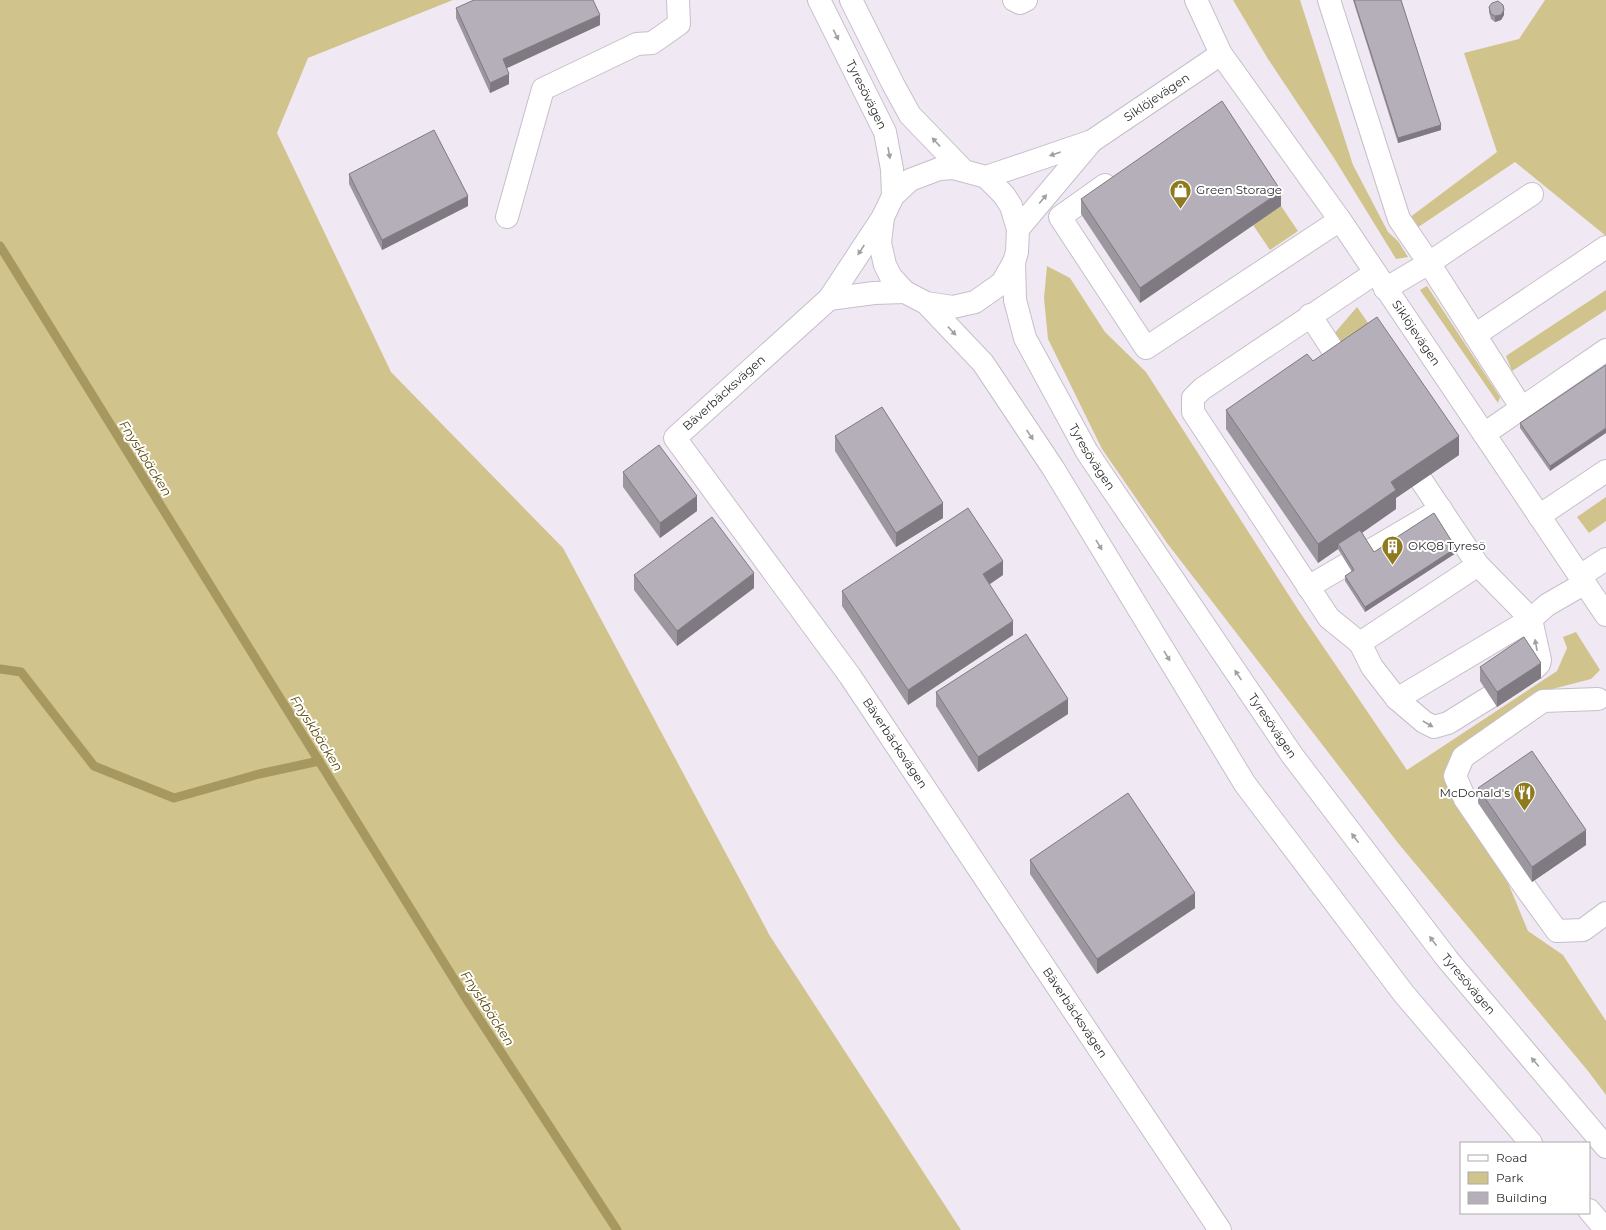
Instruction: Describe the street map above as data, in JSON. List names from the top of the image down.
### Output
{
  "streets": {
    "main road": ["Tyresövägen", "Siklöjevägen", "Bäverbäcksvägen"]
  },
  "crossings": [
    ["Tyresövägen", "Siklöjevägen"],
    ["Tyresövägen", "Bäverbäcksvägen"],
    ["Siklöjevägen", "Bäverbäcksvägen"]
  ],
  "water": ["Fnyskbäcken"],
  "places": {
    "shop": ["Green Storage"],
    "building": ["OKQ8 Tyresö"],
    "restaurant": ["McDonald's"]
  },
  "legend": ["Road", "Park", "Building"]
}
